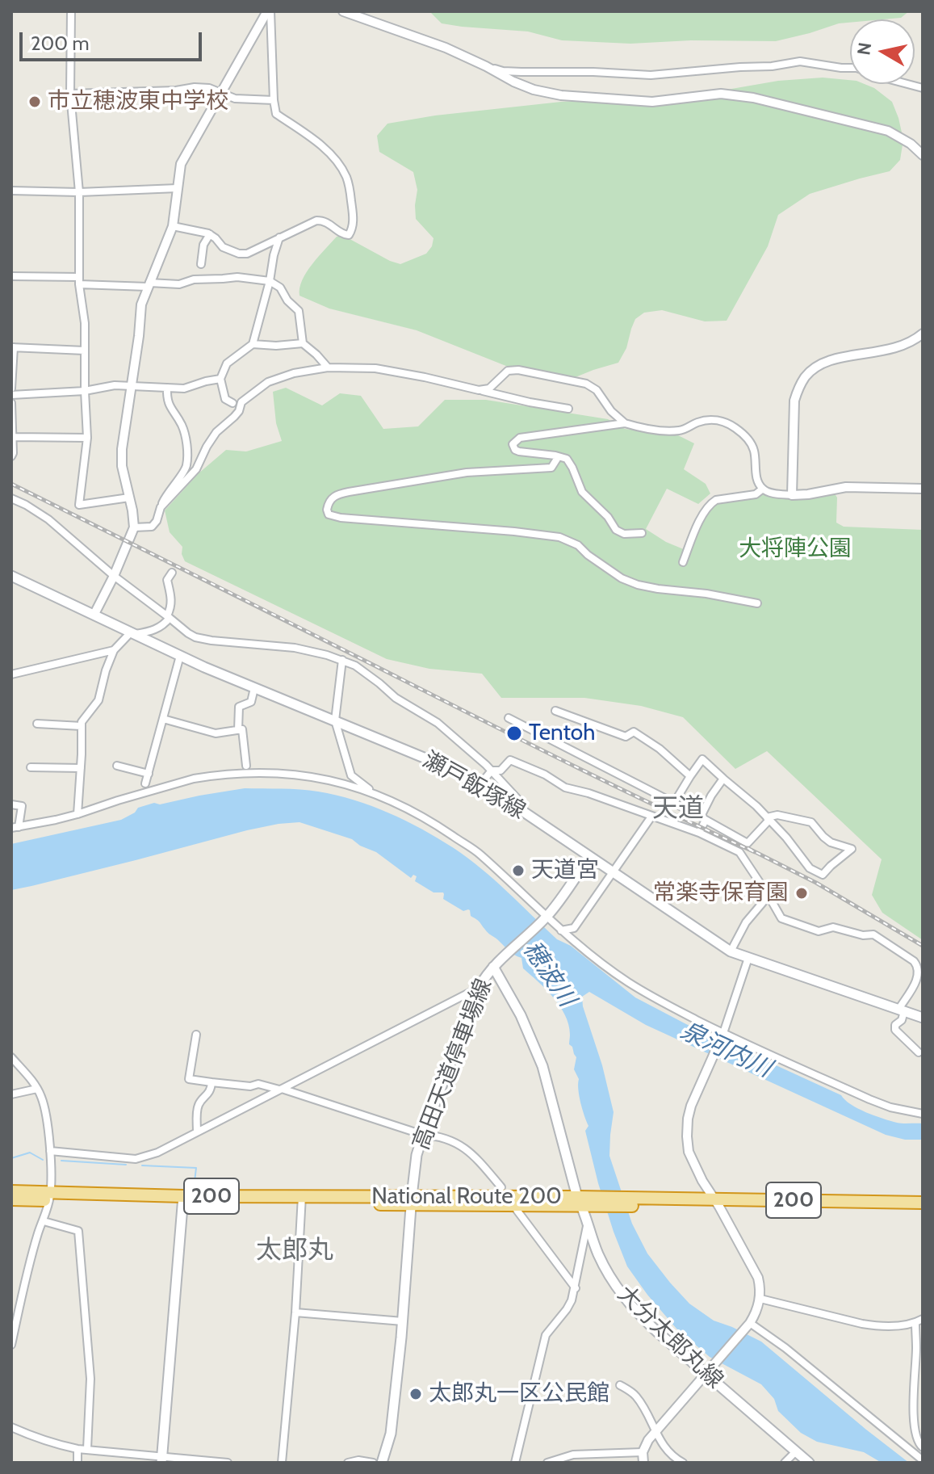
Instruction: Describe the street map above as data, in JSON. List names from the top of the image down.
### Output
{
  "streets": {
    "highway": ["200", "National Route 200"],
    "main road": ["瀬戸飯塚線", "高田天道停車場線", "大分太郎丸線"]
  },
  "crossings": [
    ["瀬戸飯塚線", "高田天道停車場線"],
    ["高田天道停車場線", "National Route 200"],
    ["高田天道停車場線", "大分太郎丸線"],
    ["National Route 200", "大分太郎丸線"]
  ],
  "districts": ["天道", "太郎丸"],
  "water": ["穂波川", "泉河内川"],
  "parks": ["大将陣公園"],
  "places": [
    "市立穂波東中学校",
    "Tentoh",
    "天道宮",
    "常楽寺保育園",
    "太郎丸一区公民館"
  ],
  "scale_bar": "200 m",
  "north": "left"
}
